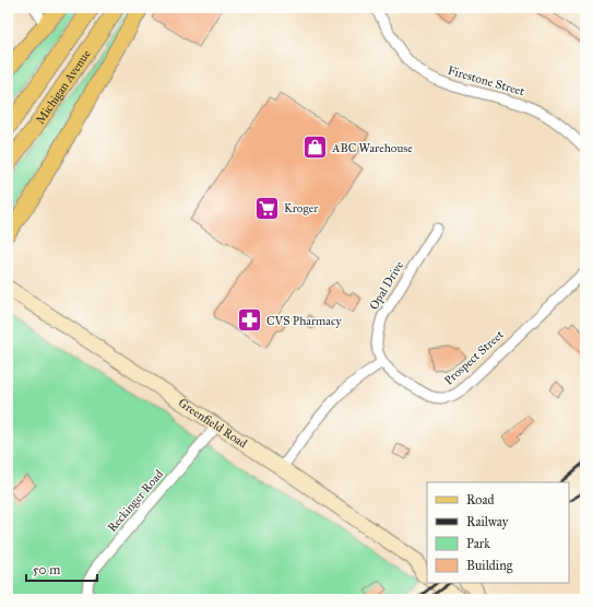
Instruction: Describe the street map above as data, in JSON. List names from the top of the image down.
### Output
{
  "streets": {
    "main road": ["Michigan Avenue", "Greenfield Road"],
    "street": [
      "Firestone Street",
      "Opal Drive",
      "Prospect Street",
      "Reckinger Road"
    ]
  },
  "crossings": [
    ["Opal Drive", "Prospect Street"],
    ["Greenfield Road", "Reckinger Road"]
  ],
  "places": {
    "shop": ["ABC Warehouse"],
    "supermarket": ["Kroger"],
    "pharmacy": ["CVS Pharmacy"]
  },
  "legend": [
    "Road",
    "Railway",
    "Park",
    "Building"
  ],
  "scale_bar": "50 m"
}
